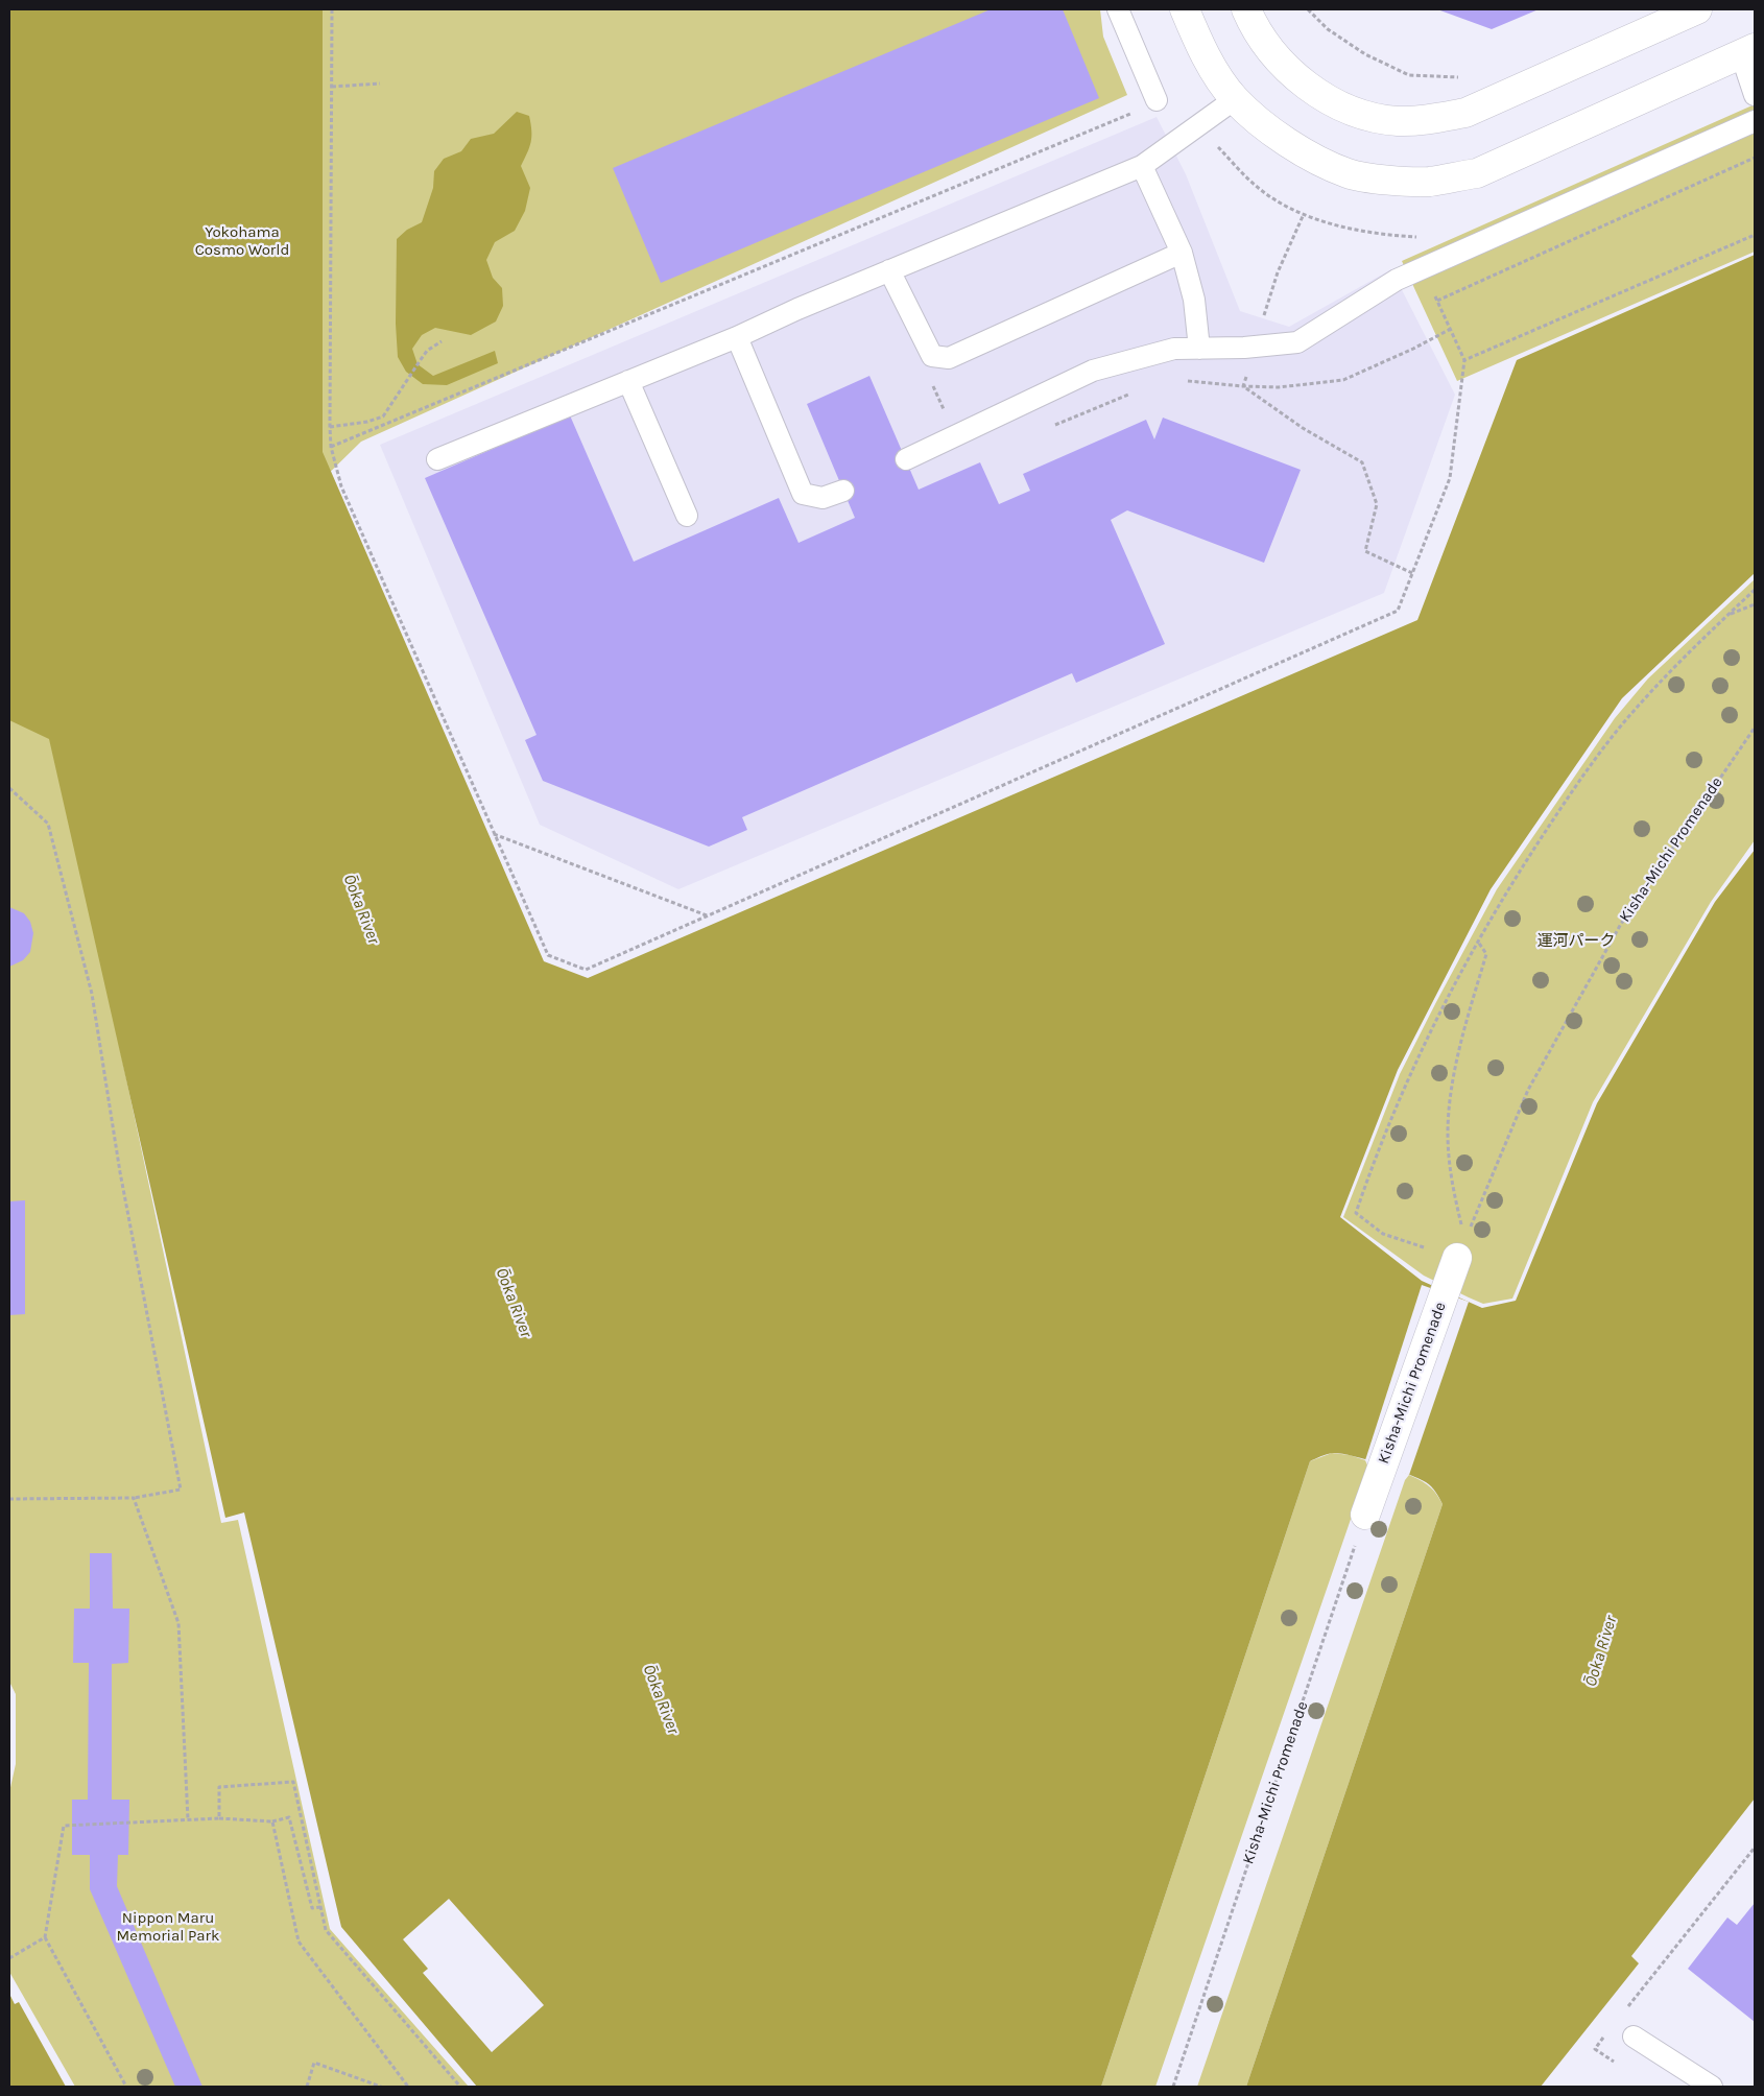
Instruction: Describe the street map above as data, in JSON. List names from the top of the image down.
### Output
{
  "streets": {
    "street": ["Kisha-Michi Promenade"]
  },
  "water": ["Ōoka River"],
  "parks": ["Yokohama Cosmo World", "運河パーク", "Nippon Maru Memorial Park"]
}
